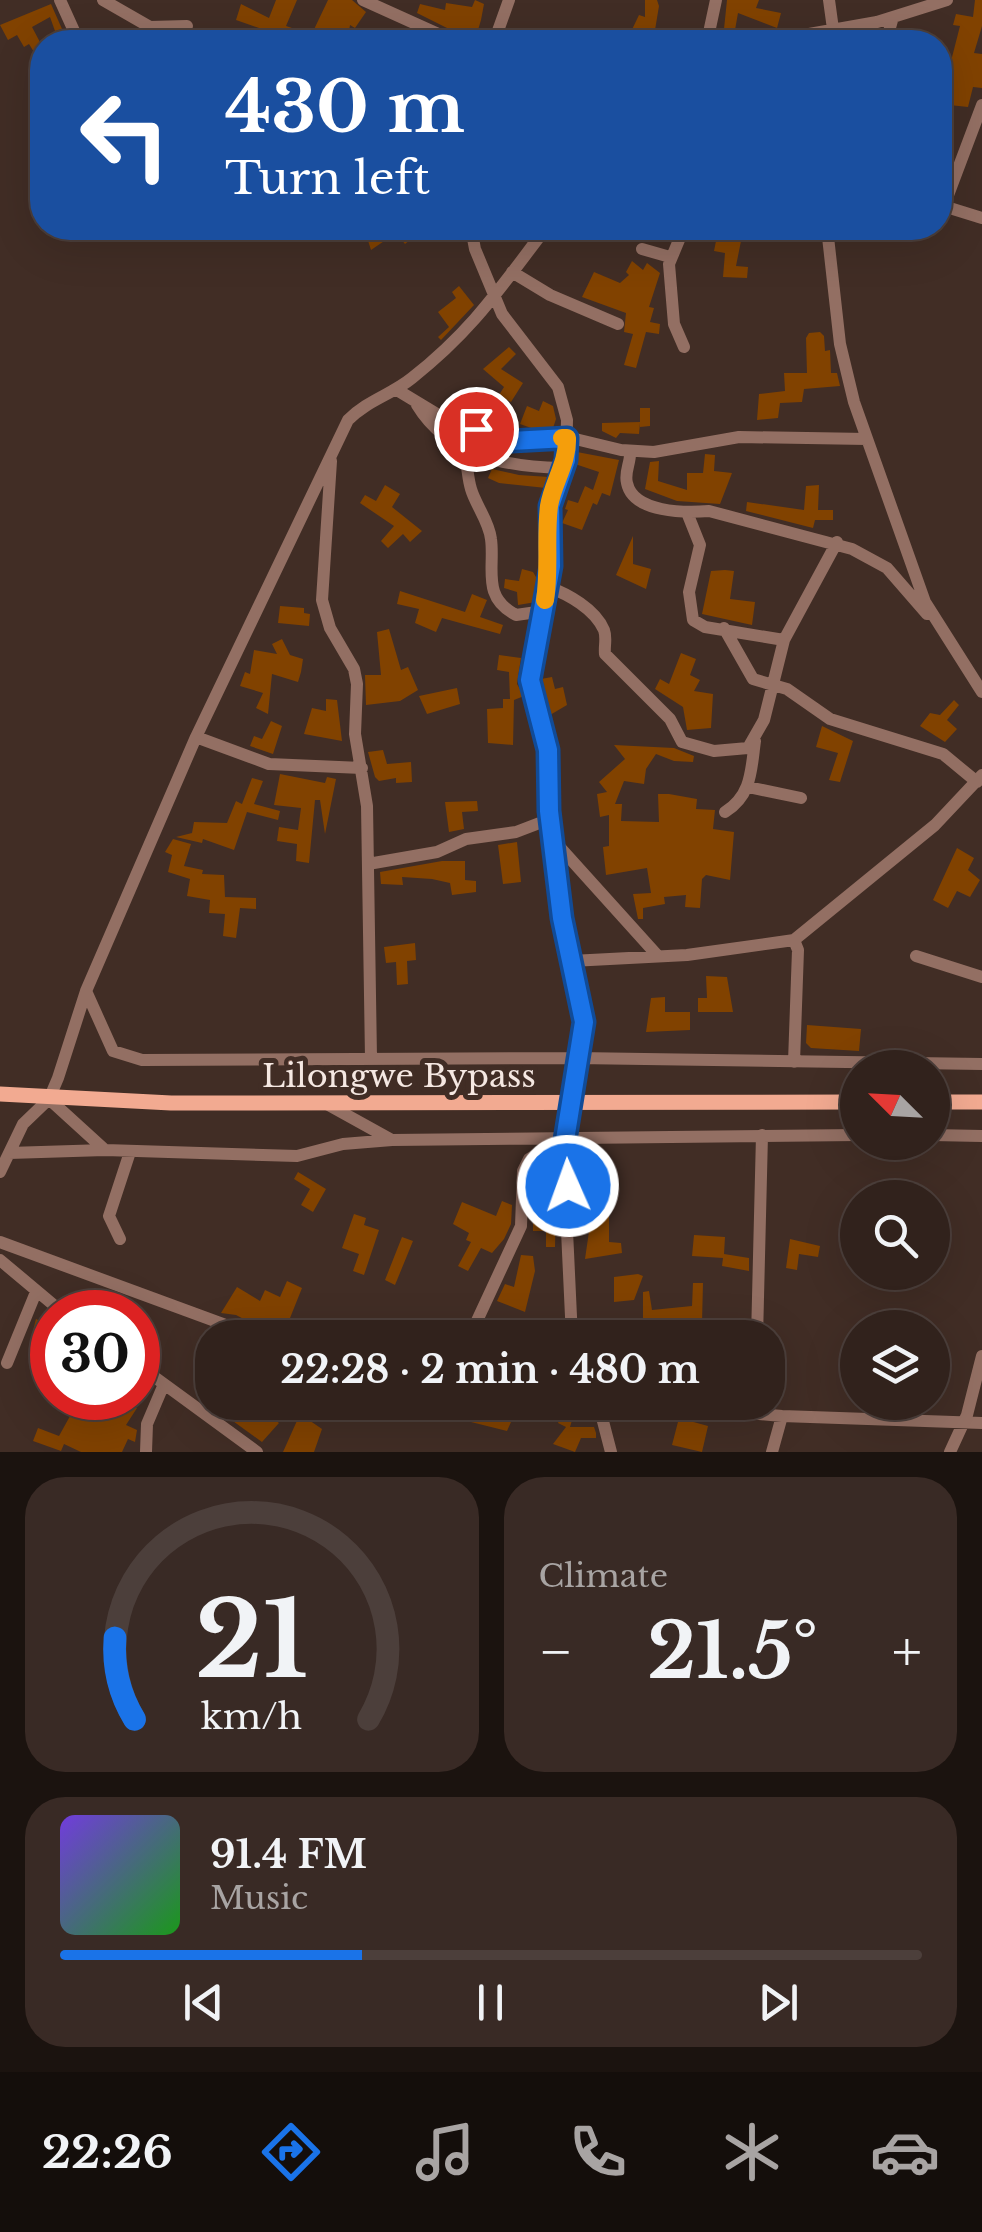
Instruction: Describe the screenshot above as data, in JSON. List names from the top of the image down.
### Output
{
  "streets": {
    "main road": ["Lilongwe Bypass"]
  },
  "north": "top left",
  "page": {
    "turn": ["430 m", "Turn left"],
    "limit": "30",
    "trip": "22:28 · 2 min · 480 m",
    "tile": "Climate",
    "heat": ["−", "21.5°", "+"],
    "song": ["91.4 FM", "Music"],
    "tabs": "22:26",
    "gauge": ["21", "km/h"]
  }
}
